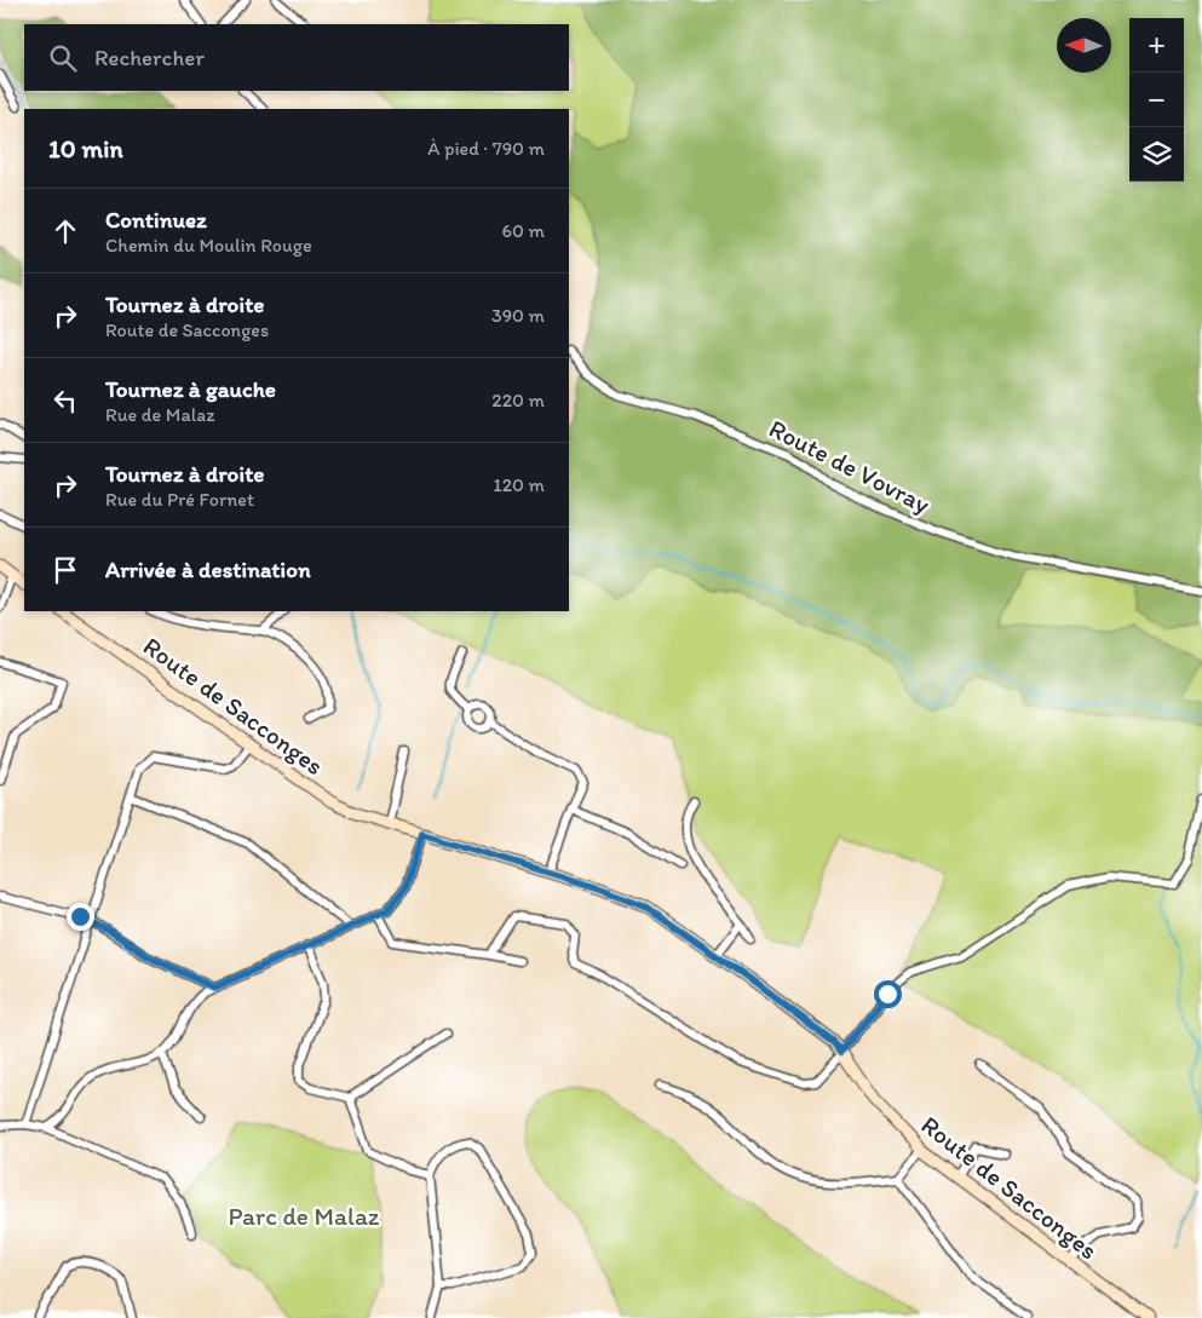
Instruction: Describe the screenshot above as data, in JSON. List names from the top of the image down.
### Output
{
  "streets": {
    "street": ["Route de Vovray", "Route de Sacconges"]
  },
  "parks": ["Parc de Malaz"],
  "north": "left",
  "page": {
    "map_buttons": ["+", "−"],
    "search": "Rechercher",
    "heading": ["10 min", "À pied · 790 m"],
    "list": [
      ["Continuez", "Chemin du Moulin Rouge", "60 m"],
      ["Tournez à droite", "Route de Sacconges", "390 m"],
      ["Tournez à gauche", "Rue de Malaz", "220 m"],
      ["Tournez à droite", "Rue du Pré Fornet", "120 m"],
      "Arrivée à destination"
    ]
  }
}
